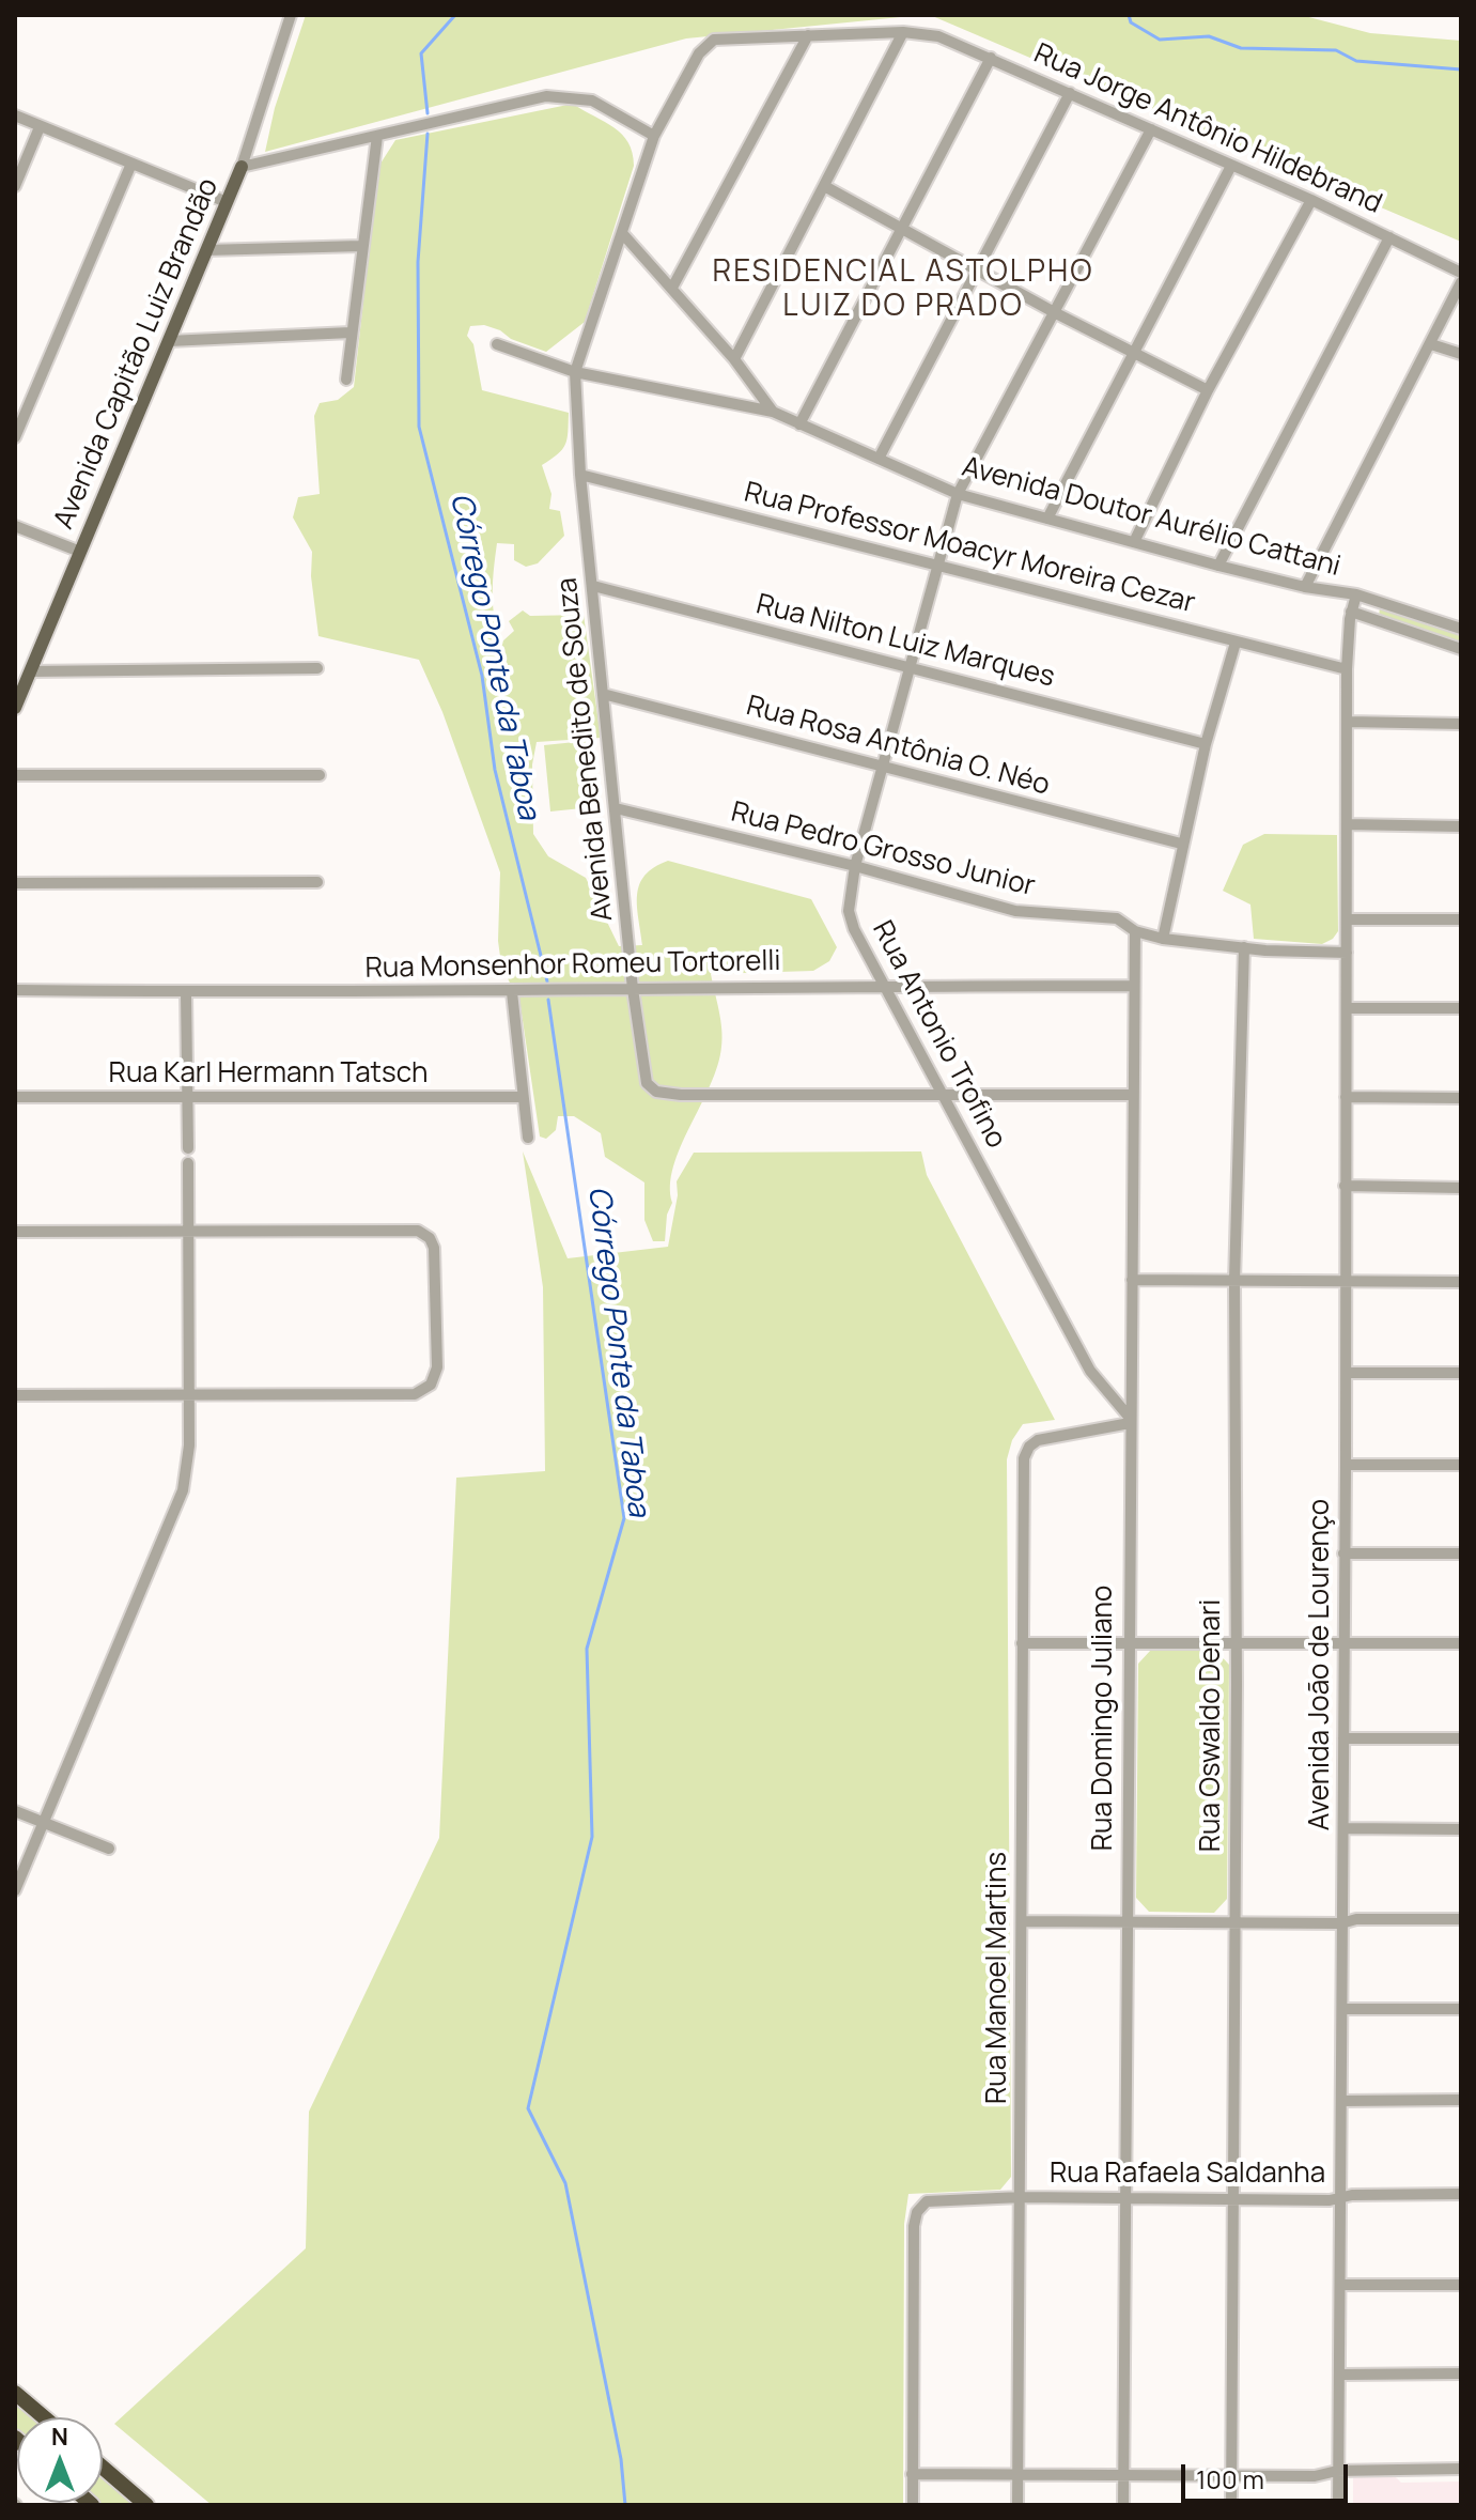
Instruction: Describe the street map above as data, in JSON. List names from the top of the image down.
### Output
{
  "streets": {
    "main road": ["Avenida Capitão Luiz Brandão"],
    "street": [
      "Rua Jorge Antônio Hildebrand",
      "Avenida Doutor Aurélio Cattani",
      "Rua Professor Moacyr Moreira Cezar",
      "Rua Nilton Luiz Marques",
      "Rua Rosa Antônia O. Néo",
      "Avenida Benedito de Souza",
      "Rua Pedro Grosso Junior",
      "Rua Monsenhor Romeu Tortorelli",
      "Rua Antonio Trofino",
      "Rua Karl Hermann Tatsch",
      "Avenida João de Lourenço",
      "Rua Domingo Juliano",
      "Rua Oswaldo Denari",
      "Rua Manoel Martins",
      "Rua Rafaela Saldanha"
    ]
  },
  "crossings": [
    ["Rua Jorge Antônio Hildebrand", "Rua Antonio Trofino"],
    ["Avenida Doutor Aurélio Cattani", "Rua Antonio Trofino"],
    ["Avenida Doutor Aurélio Cattani", "Avenida João de Lourenço"],
    ["Rua Professor Moacyr Moreira Cezar", "Avenida Benedito de Souza"],
    ["Rua Professor Moacyr Moreira Cezar", "Rua Antonio Trofino"],
    ["Rua Professor Moacyr Moreira Cezar", "Avenida João de Lourenço"],
    ["Rua Nilton Luiz Marques", "Avenida Benedito de Souza"],
    ["Rua Nilton Luiz Marques", "Rua Antonio Trofino"],
    ["Rua Rosa Antônia O. Néo", "Avenida Benedito de Souza"],
    ["Rua Rosa Antônia O. Néo", "Rua Antonio Trofino"],
    ["Avenida Benedito de Souza", "Rua Pedro Grosso Junior"],
    ["Avenida Benedito de Souza", "Rua Monsenhor Romeu Tortorelli"],
    ["Avenida Benedito de Souza", "Rua Antonio Trofino"],
    ["Rua Pedro Grosso Junior", "Rua Antonio Trofino"],
    ["Rua Pedro Grosso Junior", "Avenida João de Lourenço"],
    ["Rua Pedro Grosso Junior", "Rua Domingo Juliano"],
    ["Rua Pedro Grosso Junior", "Rua Oswaldo Denari"],
    ["Rua Monsenhor Romeu Tortorelli", "Rua Antonio Trofino"],
    ["Rua Monsenhor Romeu Tortorelli", "Rua Domingo Juliano"],
    ["Rua Antonio Trofino", "Rua Domingo Juliano"],
    ["Rua Antonio Trofino", "Rua Manoel Martins"],
    ["Avenida João de Lourenço", "Rua Rafaela Saldanha"],
    ["Rua Domingo Juliano", "Rua Manoel Martins"],
    ["Rua Domingo Juliano", "Rua Rafaela Saldanha"],
    ["Rua Oswaldo Denari", "Rua Rafaela Saldanha"],
    ["Rua Manoel Martins", "Rua Rafaela Saldanha"]
  ],
  "districts": ["RESIDENCIAL ASTOLPHO LUIZ DO PRADO"],
  "water": ["Córrego Ponte da Taboa"],
  "scale_bar": "100 m",
  "north": "top"
}
